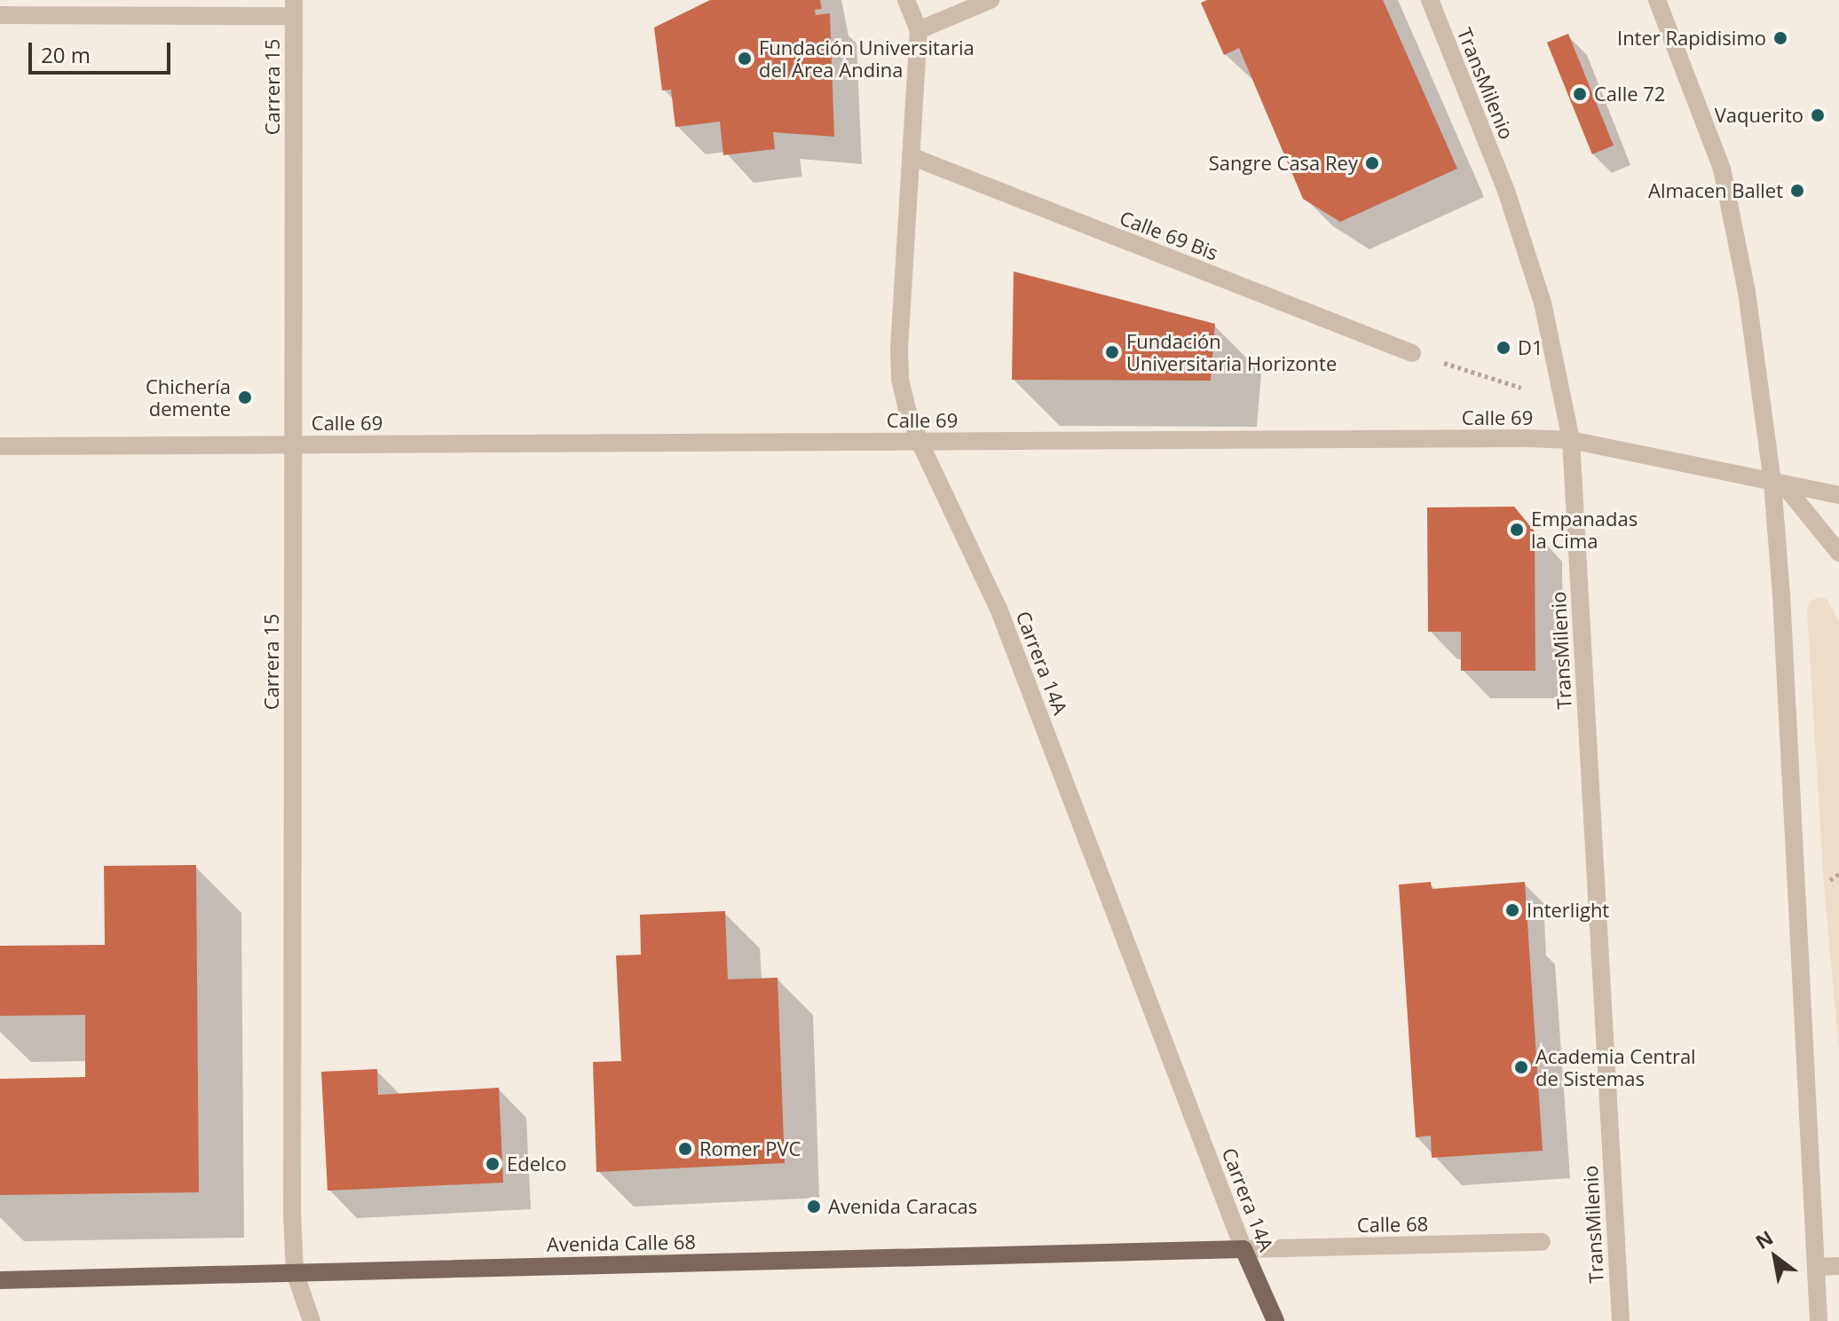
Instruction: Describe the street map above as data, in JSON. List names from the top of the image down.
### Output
{
  "streets": {
    "main road": ["Carrera 14A", "Avenida Calle 68"],
    "street": [
      "TransMilenio",
      "Carrera 15",
      "Calle 69 Bis",
      "Calle 69",
      "Calle 68"
    ]
  },
  "crossings": [
    ["TransMilenio", "Calle 69"],
    ["Carrera 15", "Calle 69"],
    ["Carrera 15", "Avenida Calle 68"],
    ["Calle 69 Bis", "Carrera 14A"],
    ["Calle 69", "Carrera 14A"],
    ["Carrera 14A", "Calle 68"],
    ["Carrera 14A", "Avenida Calle 68"],
    ["Calle 68", "Avenida Calle 68"]
  ],
  "places": [
    "Inter Rapidisimo",
    "Fundación Universitaria del Área Andina",
    "Calle 72",
    "Vaquerito",
    "Sangre Casa Rey",
    "Almacen Ballet",
    "D1",
    "Fundación Universitaria Horizonte",
    "Chichería demente",
    "Empanadas la Cima",
    "Interlight",
    "Academia Central de Sistemas",
    "Romer PVC",
    "Edelco",
    "Avenida Caracas"
  ],
  "scale_bar": "20 m",
  "north": "top left"
}
